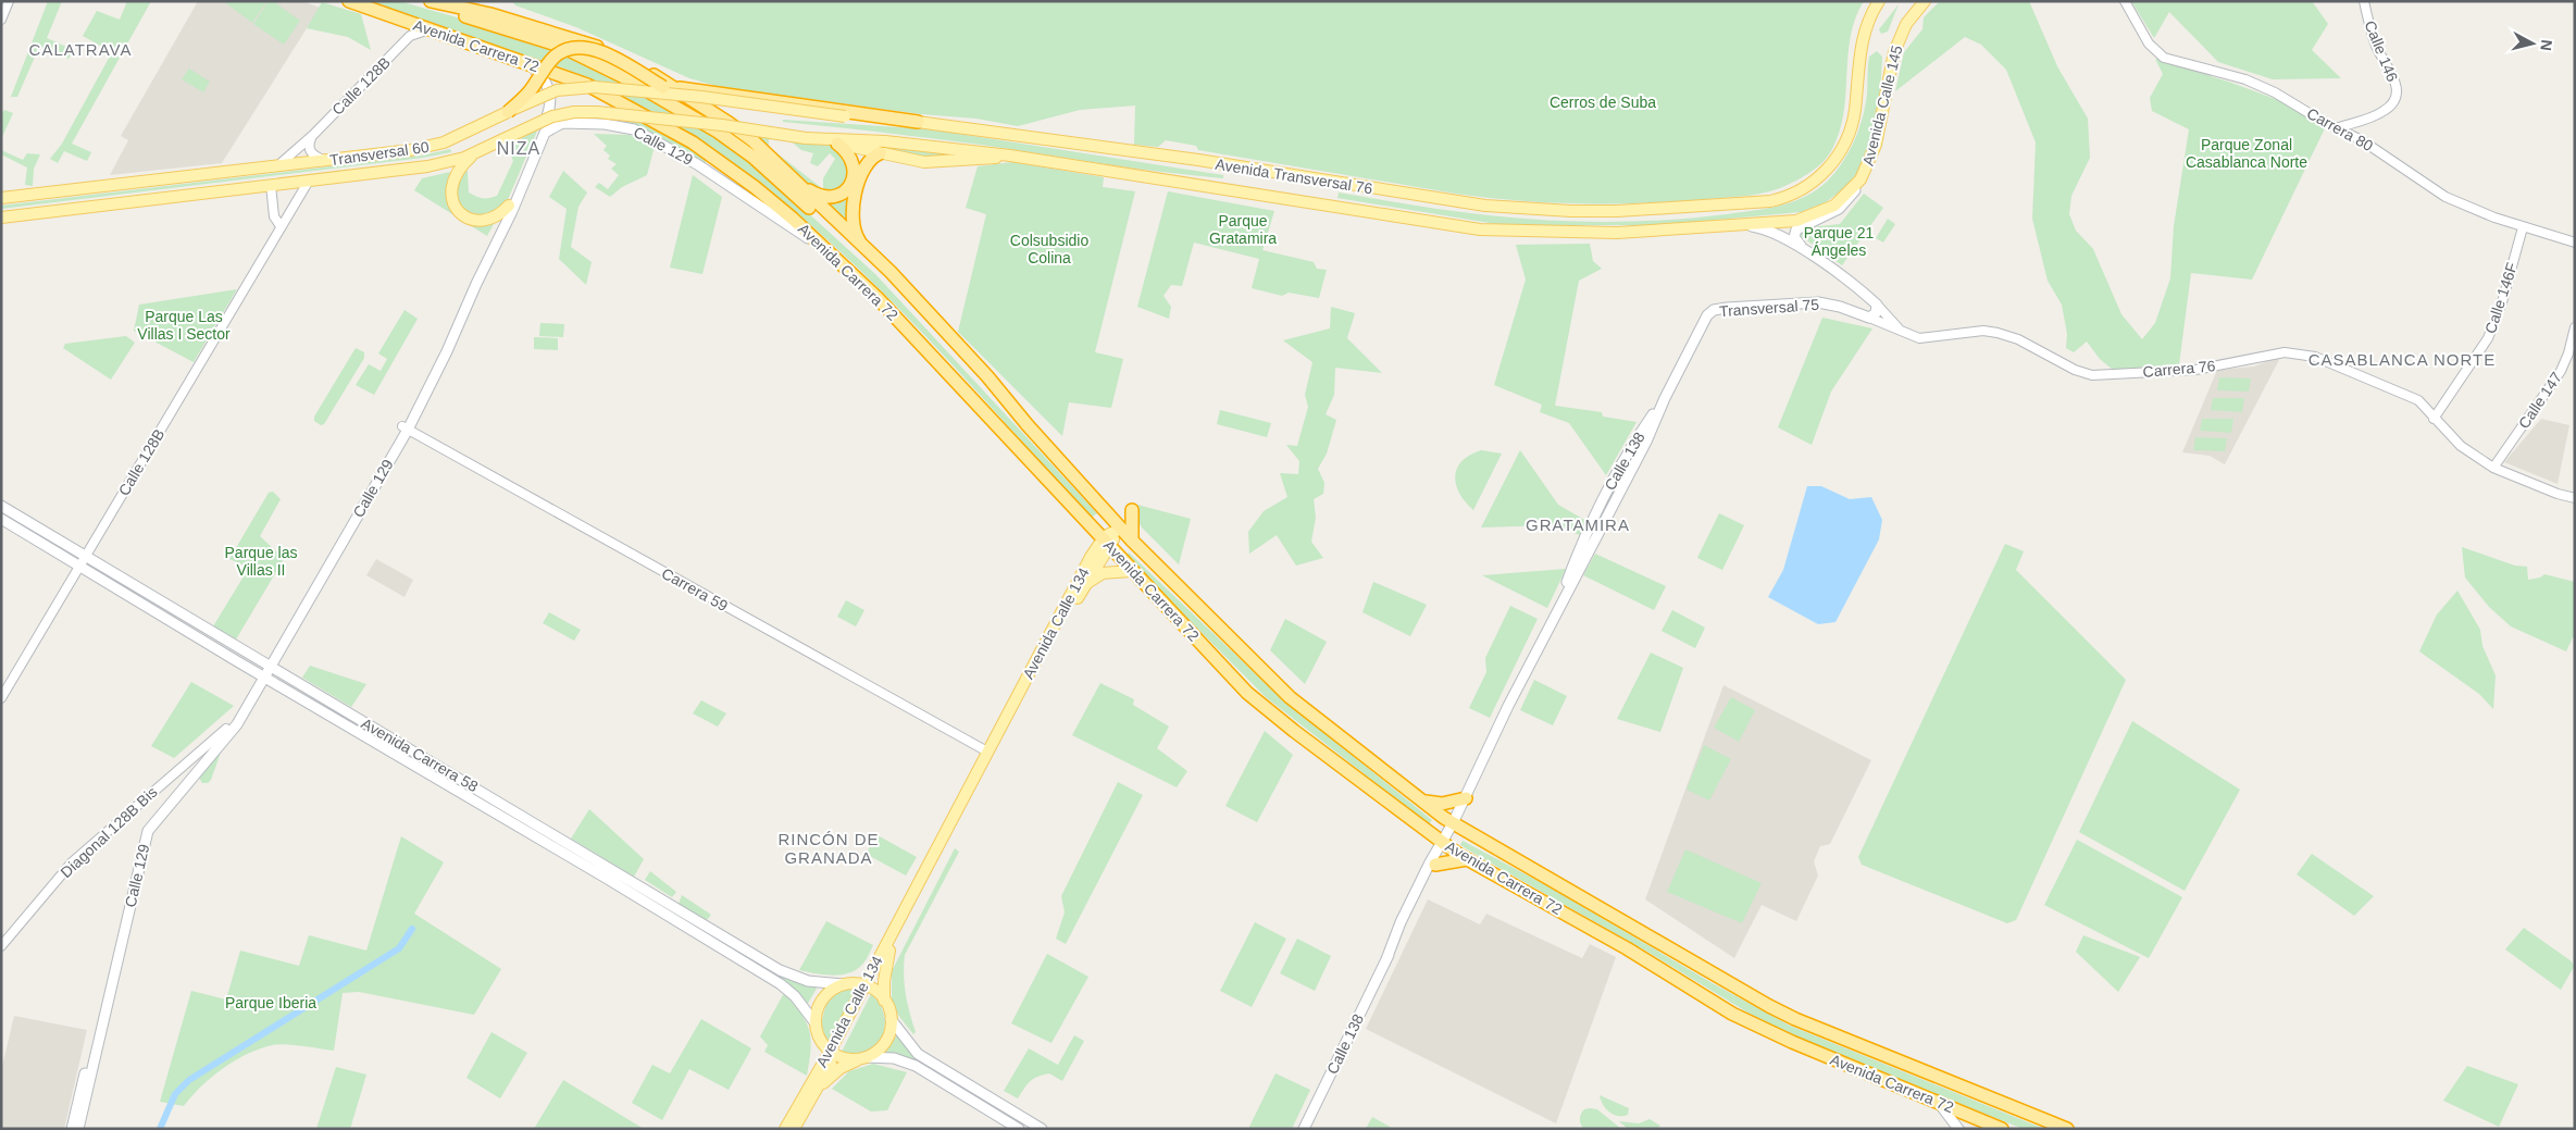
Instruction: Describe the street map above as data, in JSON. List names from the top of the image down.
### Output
{
  "streets": {
    "highway": ["Avenida Carrera 72"],
    "main road": [
      "Avenida Calle 145",
      "Calle 129",
      "Transversal 60",
      "Avenida Transversal 76",
      "Transversal 75",
      "Calle 138",
      "Avenida Calle 134",
      "Avenida Carrera 58"
    ],
    "street": [
      "Calle 146",
      "Calle 128B",
      "Carrera 80",
      "Calle 146F",
      "Carrera 76",
      "Calle 147",
      "Carrera 59",
      "Diagonal 128B Bis"
    ]
  },
  "crossings": [
    ["Avenida Carrera 72", "Calle 129"],
    ["Avenida Carrera 72", "Calle 138"],
    ["Avenida Carrera 72", "Avenida Calle 134"],
    ["Calle 146", "Carrera 80"],
    ["Calle 128B", "Transversal 60"],
    ["Calle 128B", "Avenida Carrera 58"],
    ["Avenida Calle 145", "Avenida Transversal 76"],
    ["Carrera 80", "Calle 146F"],
    ["Calle 129", "Carrera 59"],
    ["Calle 129", "Avenida Carrera 58"],
    ["Calle 129", "Diagonal 128B Bis"],
    ["Transversal 60", "Avenida Transversal 76"],
    ["Calle 146F", "Carrera 76"],
    ["Transversal 75", "Carrera 76"],
    ["Transversal 75", "Calle 138"],
    ["Carrera 76", "Calle 147"],
    ["Carrera 59", "Avenida Calle 134"]
  ],
  "districts": [
    "CALATRAVA",
    "NIZA",
    "CASABLANCA NORTE",
    "GRATAMIRA",
    "RINCÓN DE GRANADA"
  ],
  "parks": [
    "Cerros de Suba",
    "Parque Zonal Casablanca Norte",
    "Parque Gratamira",
    "Parque 21 Ángeles",
    "Colsubsidio Colina",
    "Parque Las Villas I Sector",
    "Parque las Villas II",
    "Parque Iberia"
  ],
  "north": "right"
}
